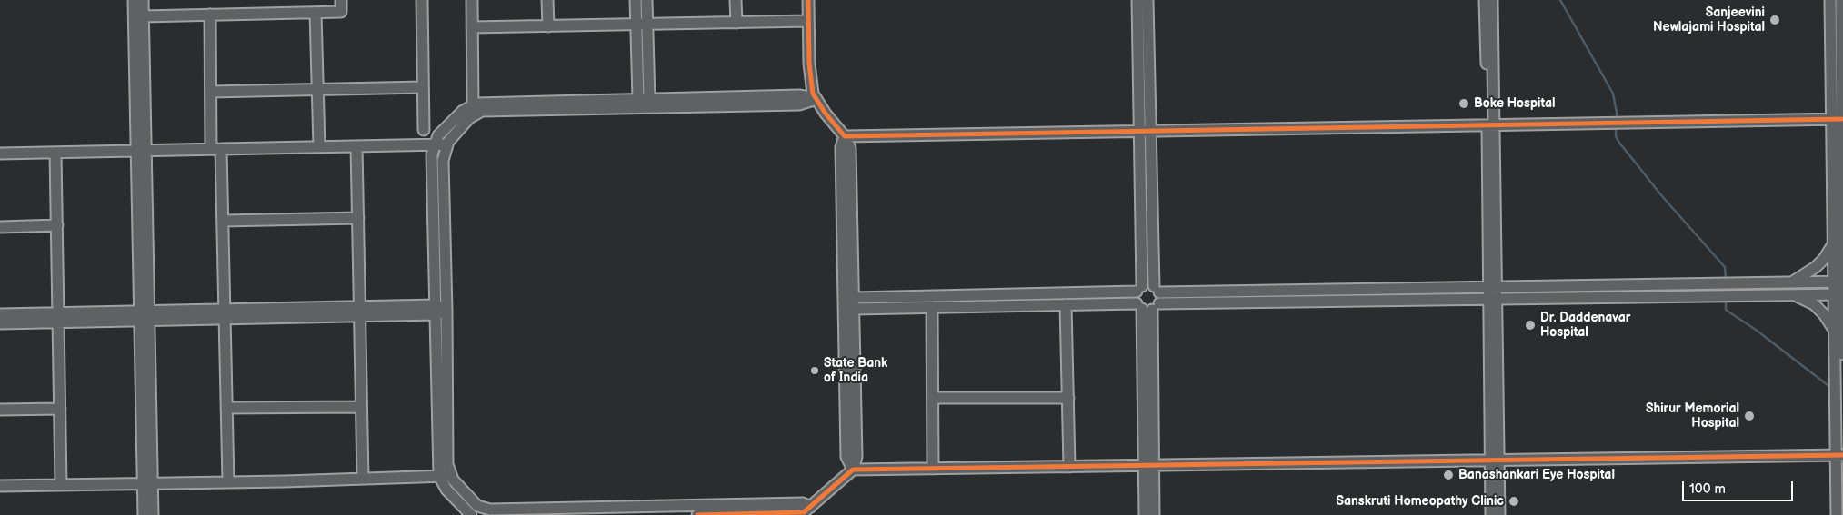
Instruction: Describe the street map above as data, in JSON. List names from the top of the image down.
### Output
{
  "places": [
    "Sanjeevini Newlajami Hospital",
    "Boke Hospital",
    "Dr. Daddenavar Hospital",
    "State Bank of India",
    "Shirur Memorial Hospital",
    "Banashankari Eye Hospital",
    "Sanskruti Homeopathy Clinic"
  ],
  "scale_bar": "100 m"
}
